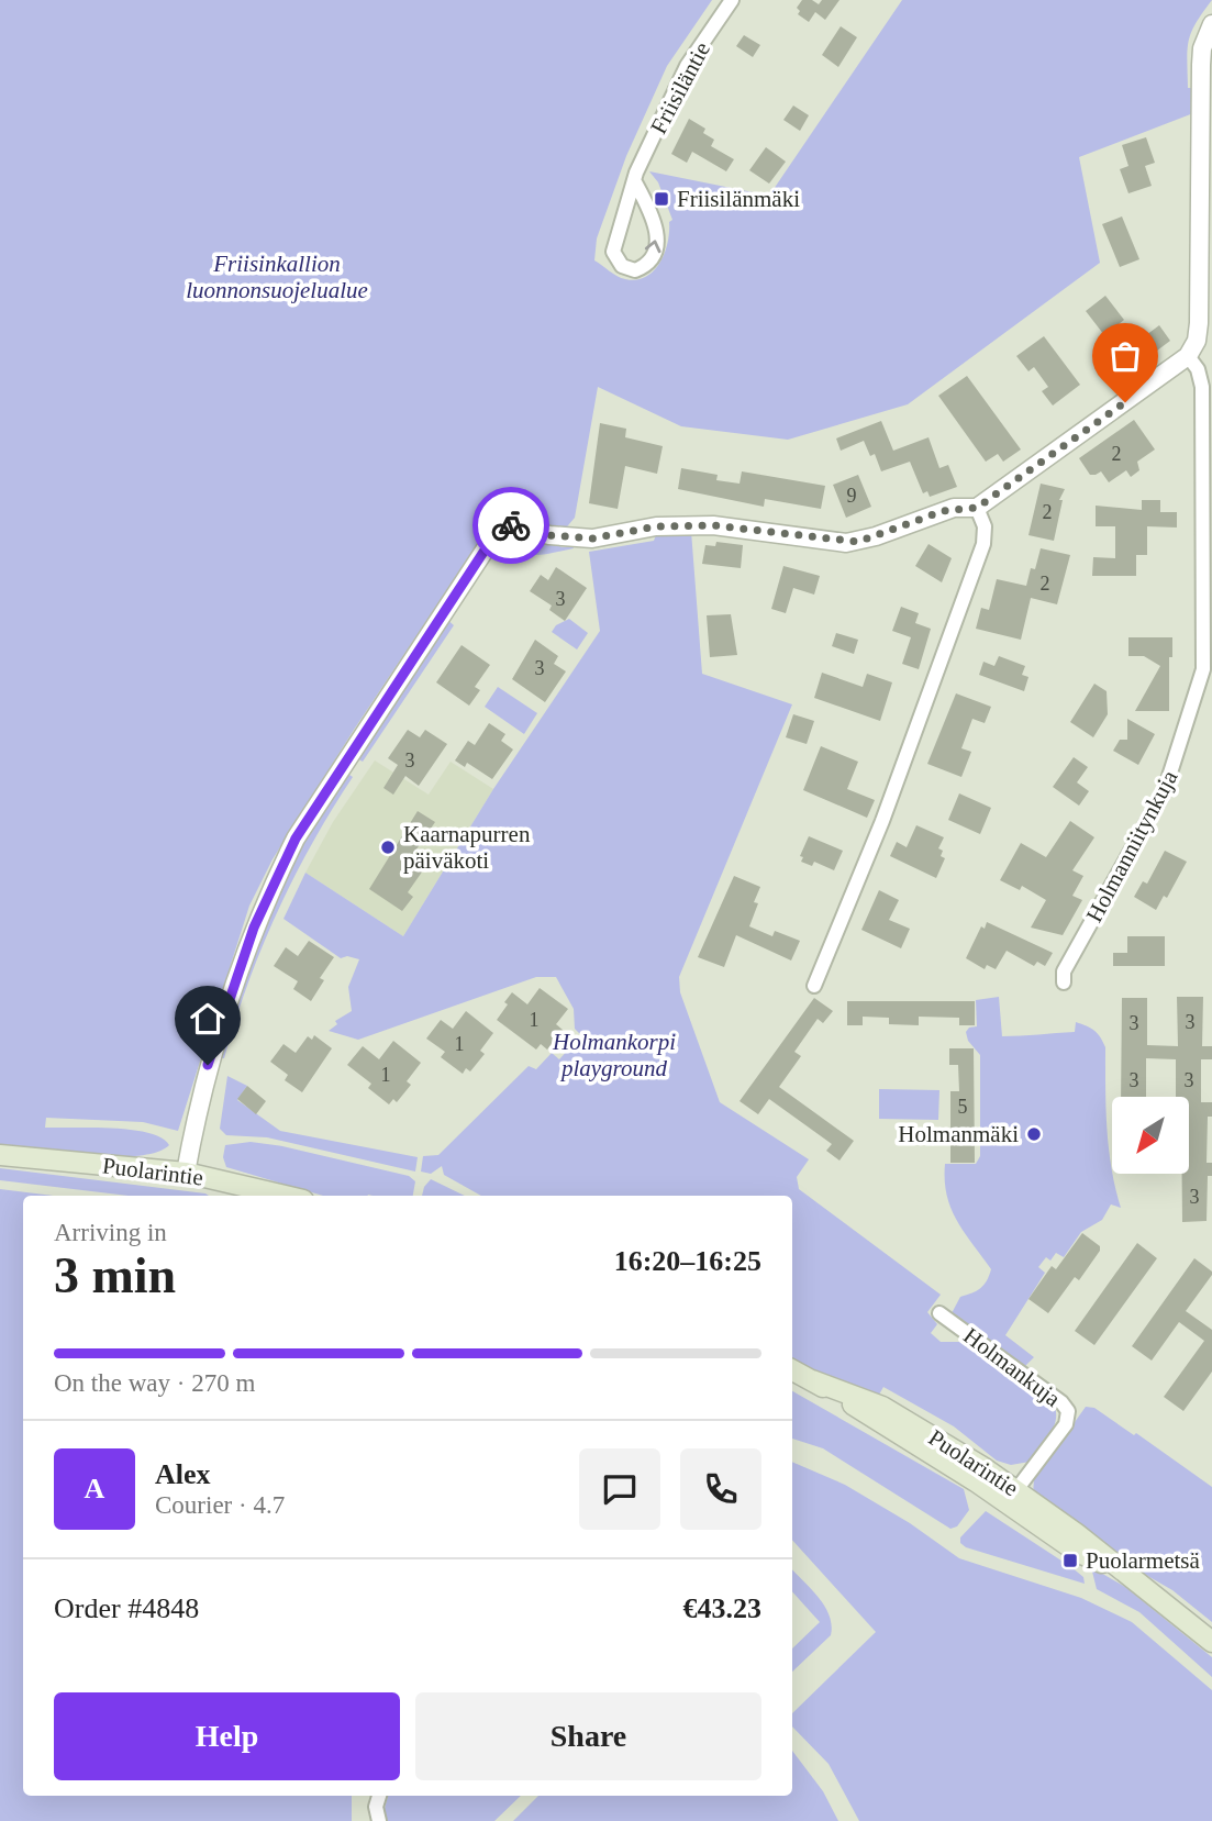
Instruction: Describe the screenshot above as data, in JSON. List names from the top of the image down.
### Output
{
  "streets": {
    "main road": ["Puolarintie"],
    "street": ["Friisiläntie", "Holmanniitynkuja", "Holmankuja"]
  },
  "crossings": [
    ["Puolarintie", "Holmankuja"]
  ],
  "parks": ["Friisinkallion luonnonsuojelualue", "Holmankorpi playground"],
  "places": {
    "transit": ["Friisilänmäki", "Puolarmetsä"],
    "other": ["Kaarnapurren päiväkoti", "Holmanmäki"]
  },
  "house_numbers": [
    "2",
    "9",
    "2",
    "2",
    "3",
    "3",
    "3",
    "1",
    "3",
    "3",
    "1",
    "1",
    "3",
    "3",
    "5",
    "3"
  ],
  "north": "bottom left",
  "page": {
    "heading": ["3 min", "Arriving in", "16:20–16:25"],
    "panel": [
      "Alex",
      "Courier · 4.7",
      "Order #4848",
      "€43.23"
    ],
    "bar": "On the way · 270 m",
    "round": "A",
    "buttons": ["Help", "Share"]
  }
}
